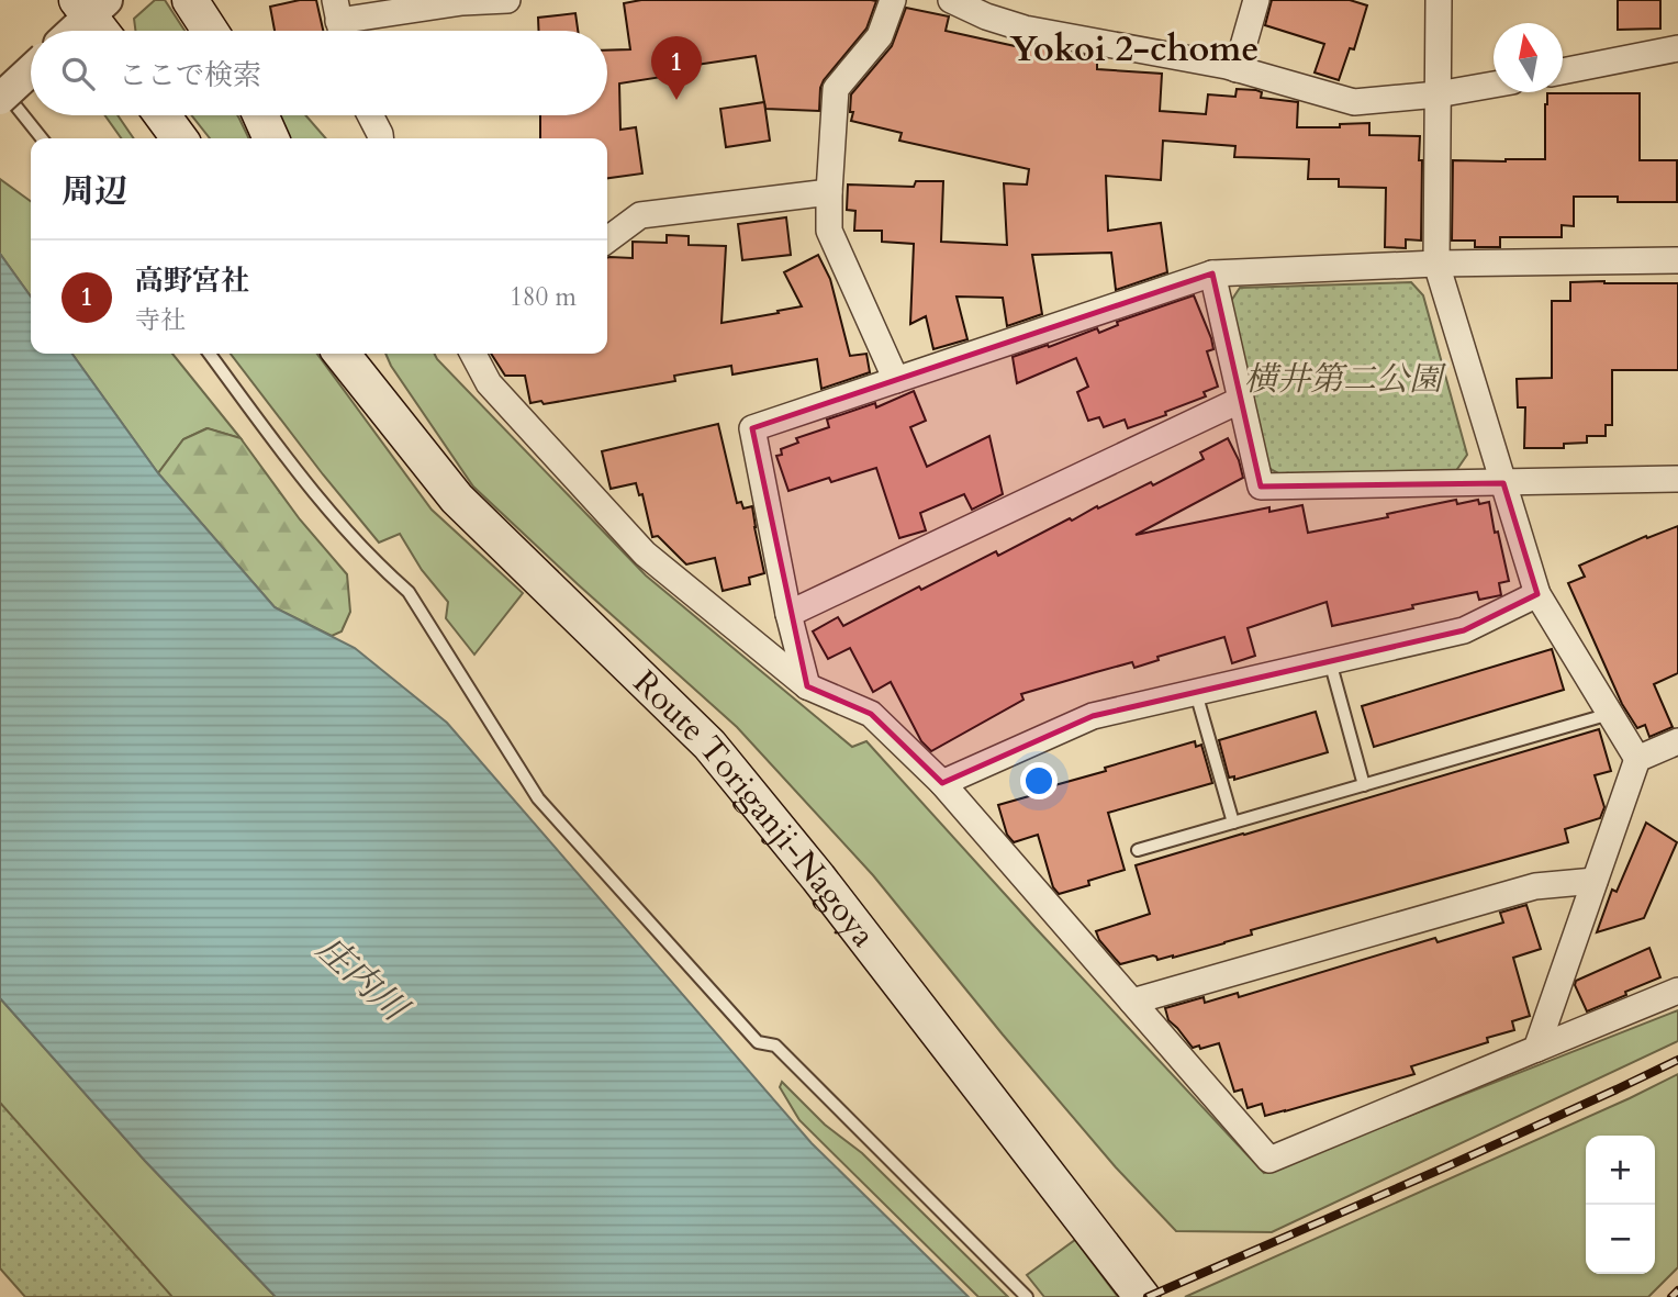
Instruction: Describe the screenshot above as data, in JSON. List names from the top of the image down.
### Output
{
  "streets": {
    "main road": ["Route Toriganji-Nagoya"]
  },
  "districts": ["Yokoi 2-chome"],
  "water": ["庄内川"],
  "parks": ["横井第二公園"],
  "north": "top",
  "page": {
    "search": "ここで検索",
    "pins": "1",
    "heading": "周辺",
    "list": [
      {
        "mark": "1",
        "name": "高野宮社",
        "note": "寺社",
        "value": "180 m"
      }
    ],
    "map_buttons": ["+", "−"]
  }
}
